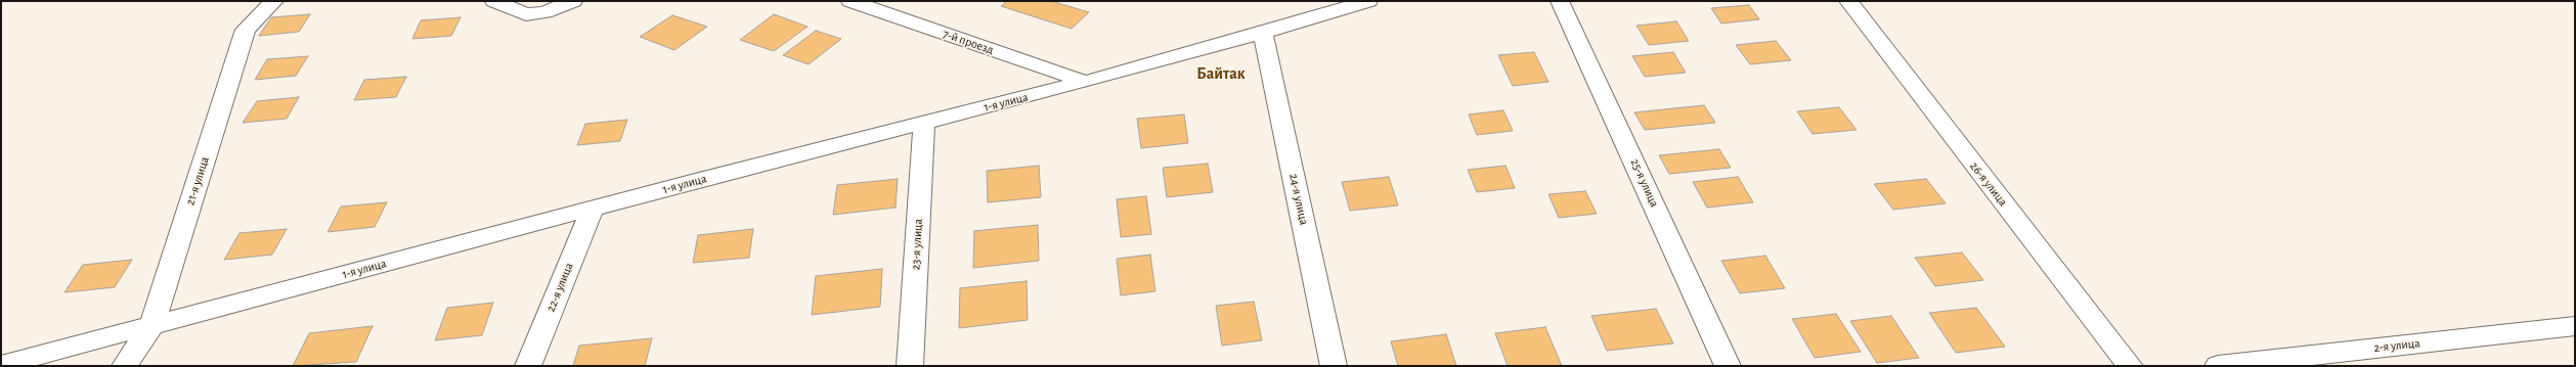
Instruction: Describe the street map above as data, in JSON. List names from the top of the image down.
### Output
{
  "streets": {
    "street": [
      "7-й проезд",
      "1-я улица",
      "21-я улица",
      "25-я улица",
      "26-я улица",
      "24-я улица",
      "23-я улица",
      "22-я улица",
      "2-я улица"
    ]
  },
  "crossings": [
    ["7-й проезд", "1-я улица"],
    ["1-я улица", "21-я улица"],
    ["1-я улица", "24-я улица"],
    ["1-я улица", "23-я улица"],
    ["1-я улица", "22-я улица"]
  ],
  "districts": ["Байтак"]
}
